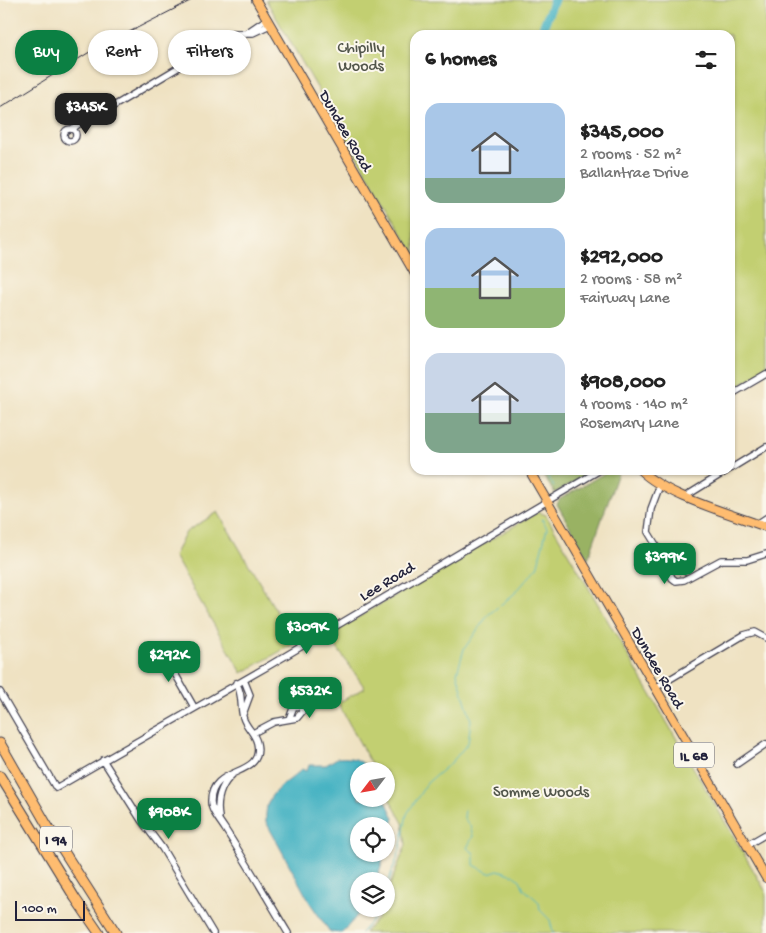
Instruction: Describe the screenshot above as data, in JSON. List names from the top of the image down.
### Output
{
  "streets": {
    "highway": ["I 94"],
    "main road": ["Dundee Road", "IL 68"],
    "street": ["Lee Road"]
  },
  "crossings": [
    ["Dundee Road", "Lee Road"]
  ],
  "parks": ["Chipilly Woods", "Somme Woods"],
  "scale_bar": "100 m",
  "north": "bottom left",
  "page": {
    "chip": ["Buy", "Rent", "Filters"],
    "heading": "6 homes",
    "list": [
      {
        "name": "$345,000",
        "note": "2 rooms · 52 m² · Ballantrae Drive"
      },
      {
        "name": "$292,000",
        "note": "2 rooms · 58 m² · Fairway Lane"
      },
      {
        "name": "$908,000",
        "note": "4 rooms · 140 m² · Rosemary Lane"
      }
    ],
    "price": [
      "$345K",
      "$399K",
      "$309K",
      "$292K",
      "$532K",
      "$908K"
    ],
    "scale": "100 m"
  }
}
